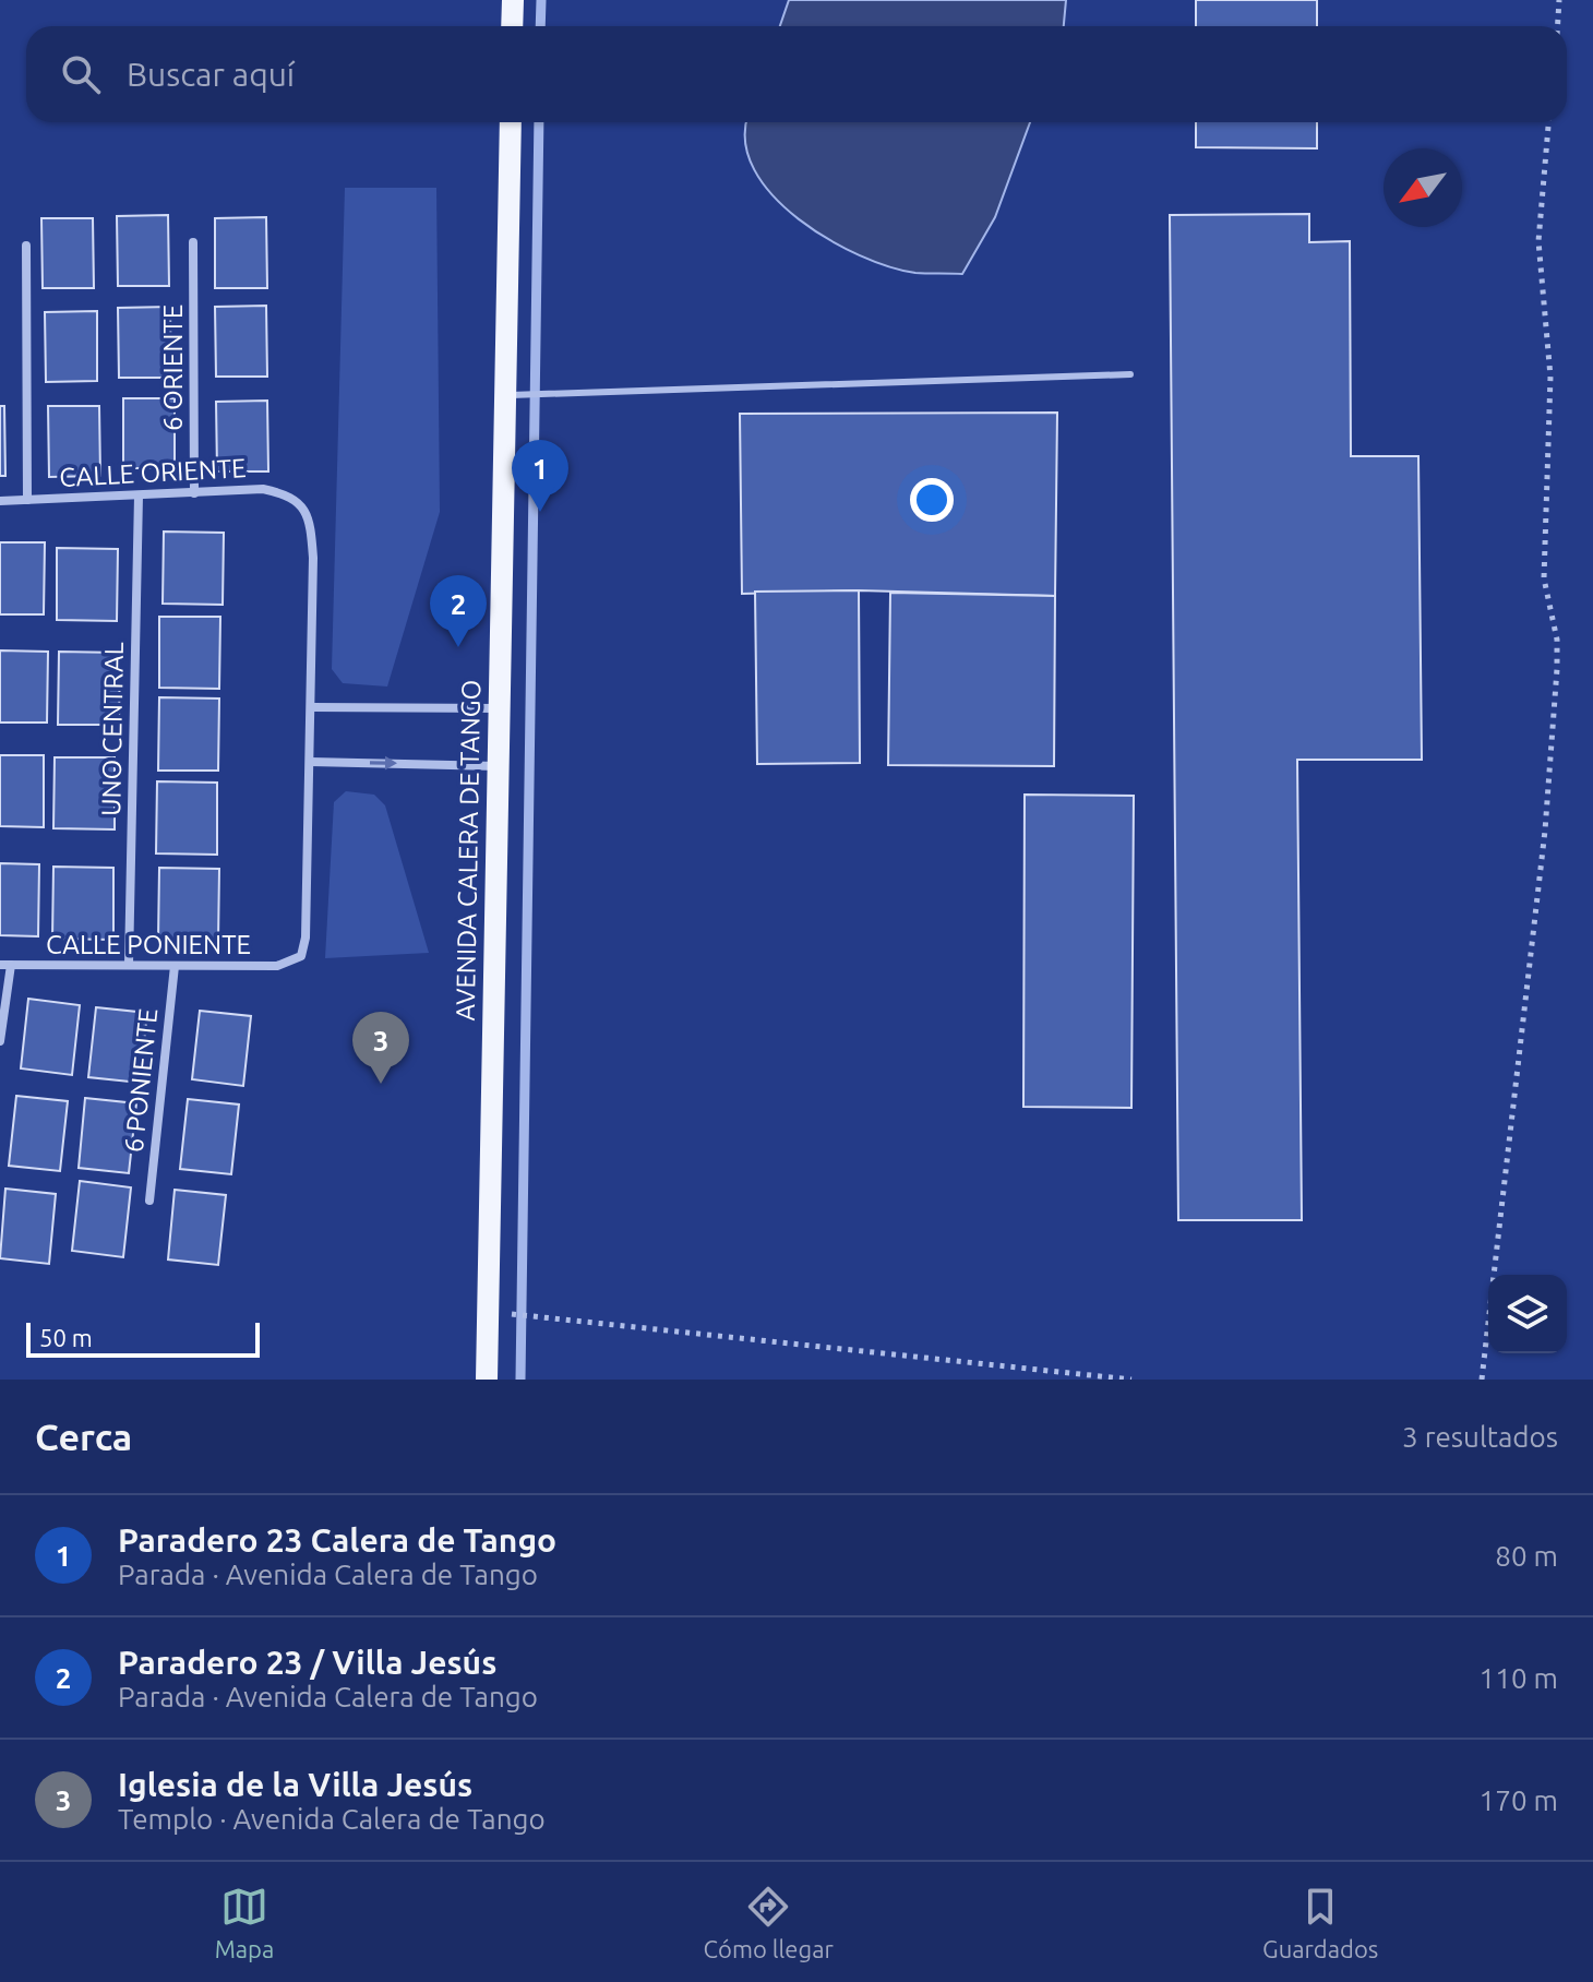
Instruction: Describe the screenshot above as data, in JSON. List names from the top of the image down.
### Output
{
  "streets": {
    "main road": ["AVENIDA CALERA DE TANGO"],
    "street": [
      "6 ORIENTE",
      "CALLE ORIENTE",
      "UNO CENTRAL",
      "CALLE PONIENTE",
      "6 PONIENTE"
    ]
  },
  "crossings": [
    ["6 ORIENTE", "CALLE ORIENTE"],
    ["CALLE ORIENTE", "UNO CENTRAL"],
    ["UNO CENTRAL", "CALLE PONIENTE"],
    ["CALLE PONIENTE", "6 PONIENTE"]
  ],
  "scale_bar": "50 m",
  "north": "bottom left",
  "page": {
    "search": "Buscar aquí",
    "pins": ["1", "2", "3"],
    "scale": "50 m",
    "heading": ["Cerca", "3 resultados"],
    "list": [
      {
        "mark": "1",
        "name": "Paradero 23 Calera de Tango",
        "note": "Parada · Avenida Calera de Tango",
        "value": "80 m"
      },
      {
        "mark": "2",
        "name": "Paradero 23 / Villa Jesús",
        "note": "Parada · Avenida Calera de Tango",
        "value": "110 m"
      },
      {
        "mark": "3",
        "name": "Iglesia de la Villa Jesús",
        "note": "Templo · Avenida Calera de Tango",
        "value": "170 m"
      }
    ],
    "nav": ["Mapa", "Cómo llegar", "Guardados"]
  }
}
